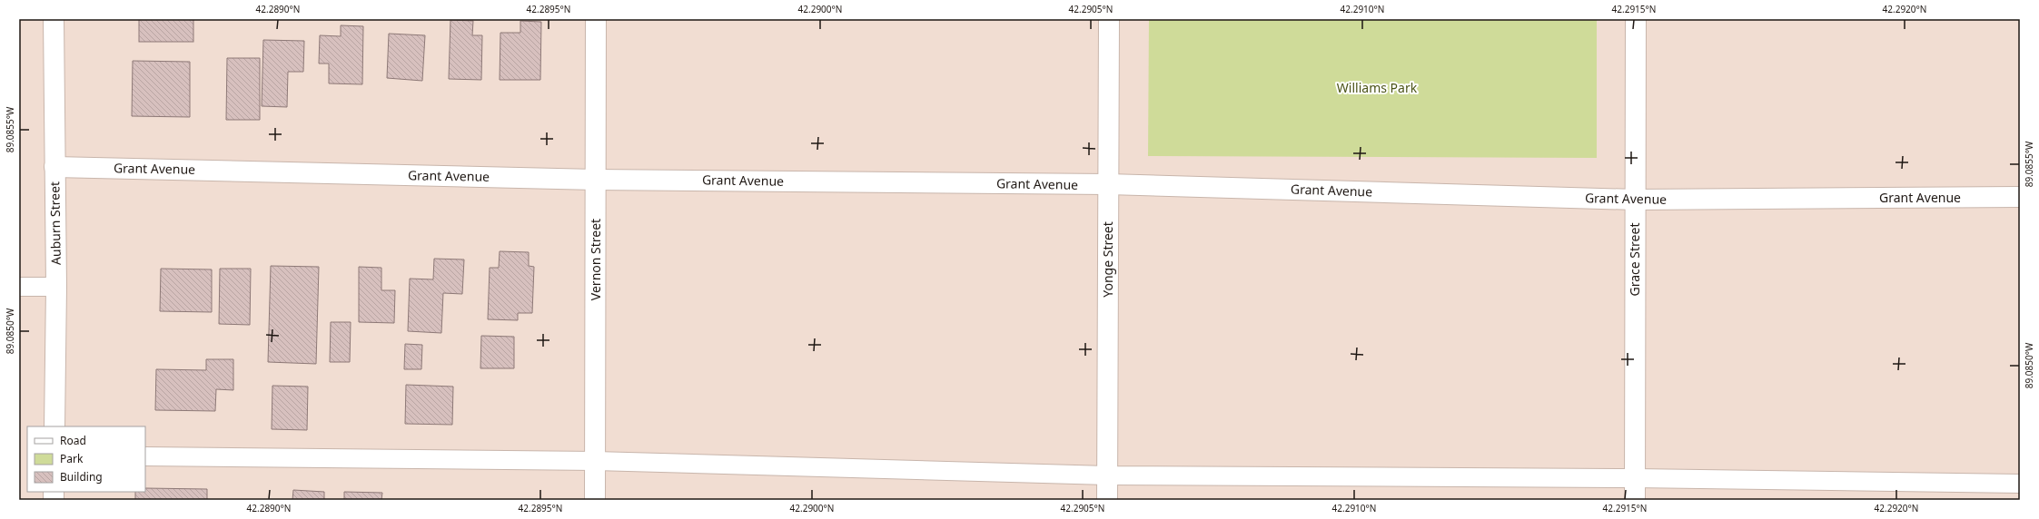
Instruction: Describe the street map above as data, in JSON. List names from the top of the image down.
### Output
{
  "streets": {
    "street": [
      "Grant Avenue",
      "Auburn Street",
      "Vernon Street",
      "Yonge Street",
      "Grace Street"
    ]
  },
  "crossings": [
    ["Grant Avenue", "Auburn Street"],
    ["Grant Avenue", "Vernon Street"],
    ["Grant Avenue", "Yonge Street"],
    ["Grant Avenue", "Grace Street"]
  ],
  "parks": ["Williams Park"],
  "legend": ["Road", "Park", "Building"],
  "coordinates": [
    "42.2890°N",
    "42.2895°N",
    "42.2900°N",
    "42.2905°N",
    "42.2910°N",
    "42.2915°N",
    "42.2920°N",
    "89.0855°W",
    "89.0850°W"
  ]
}
